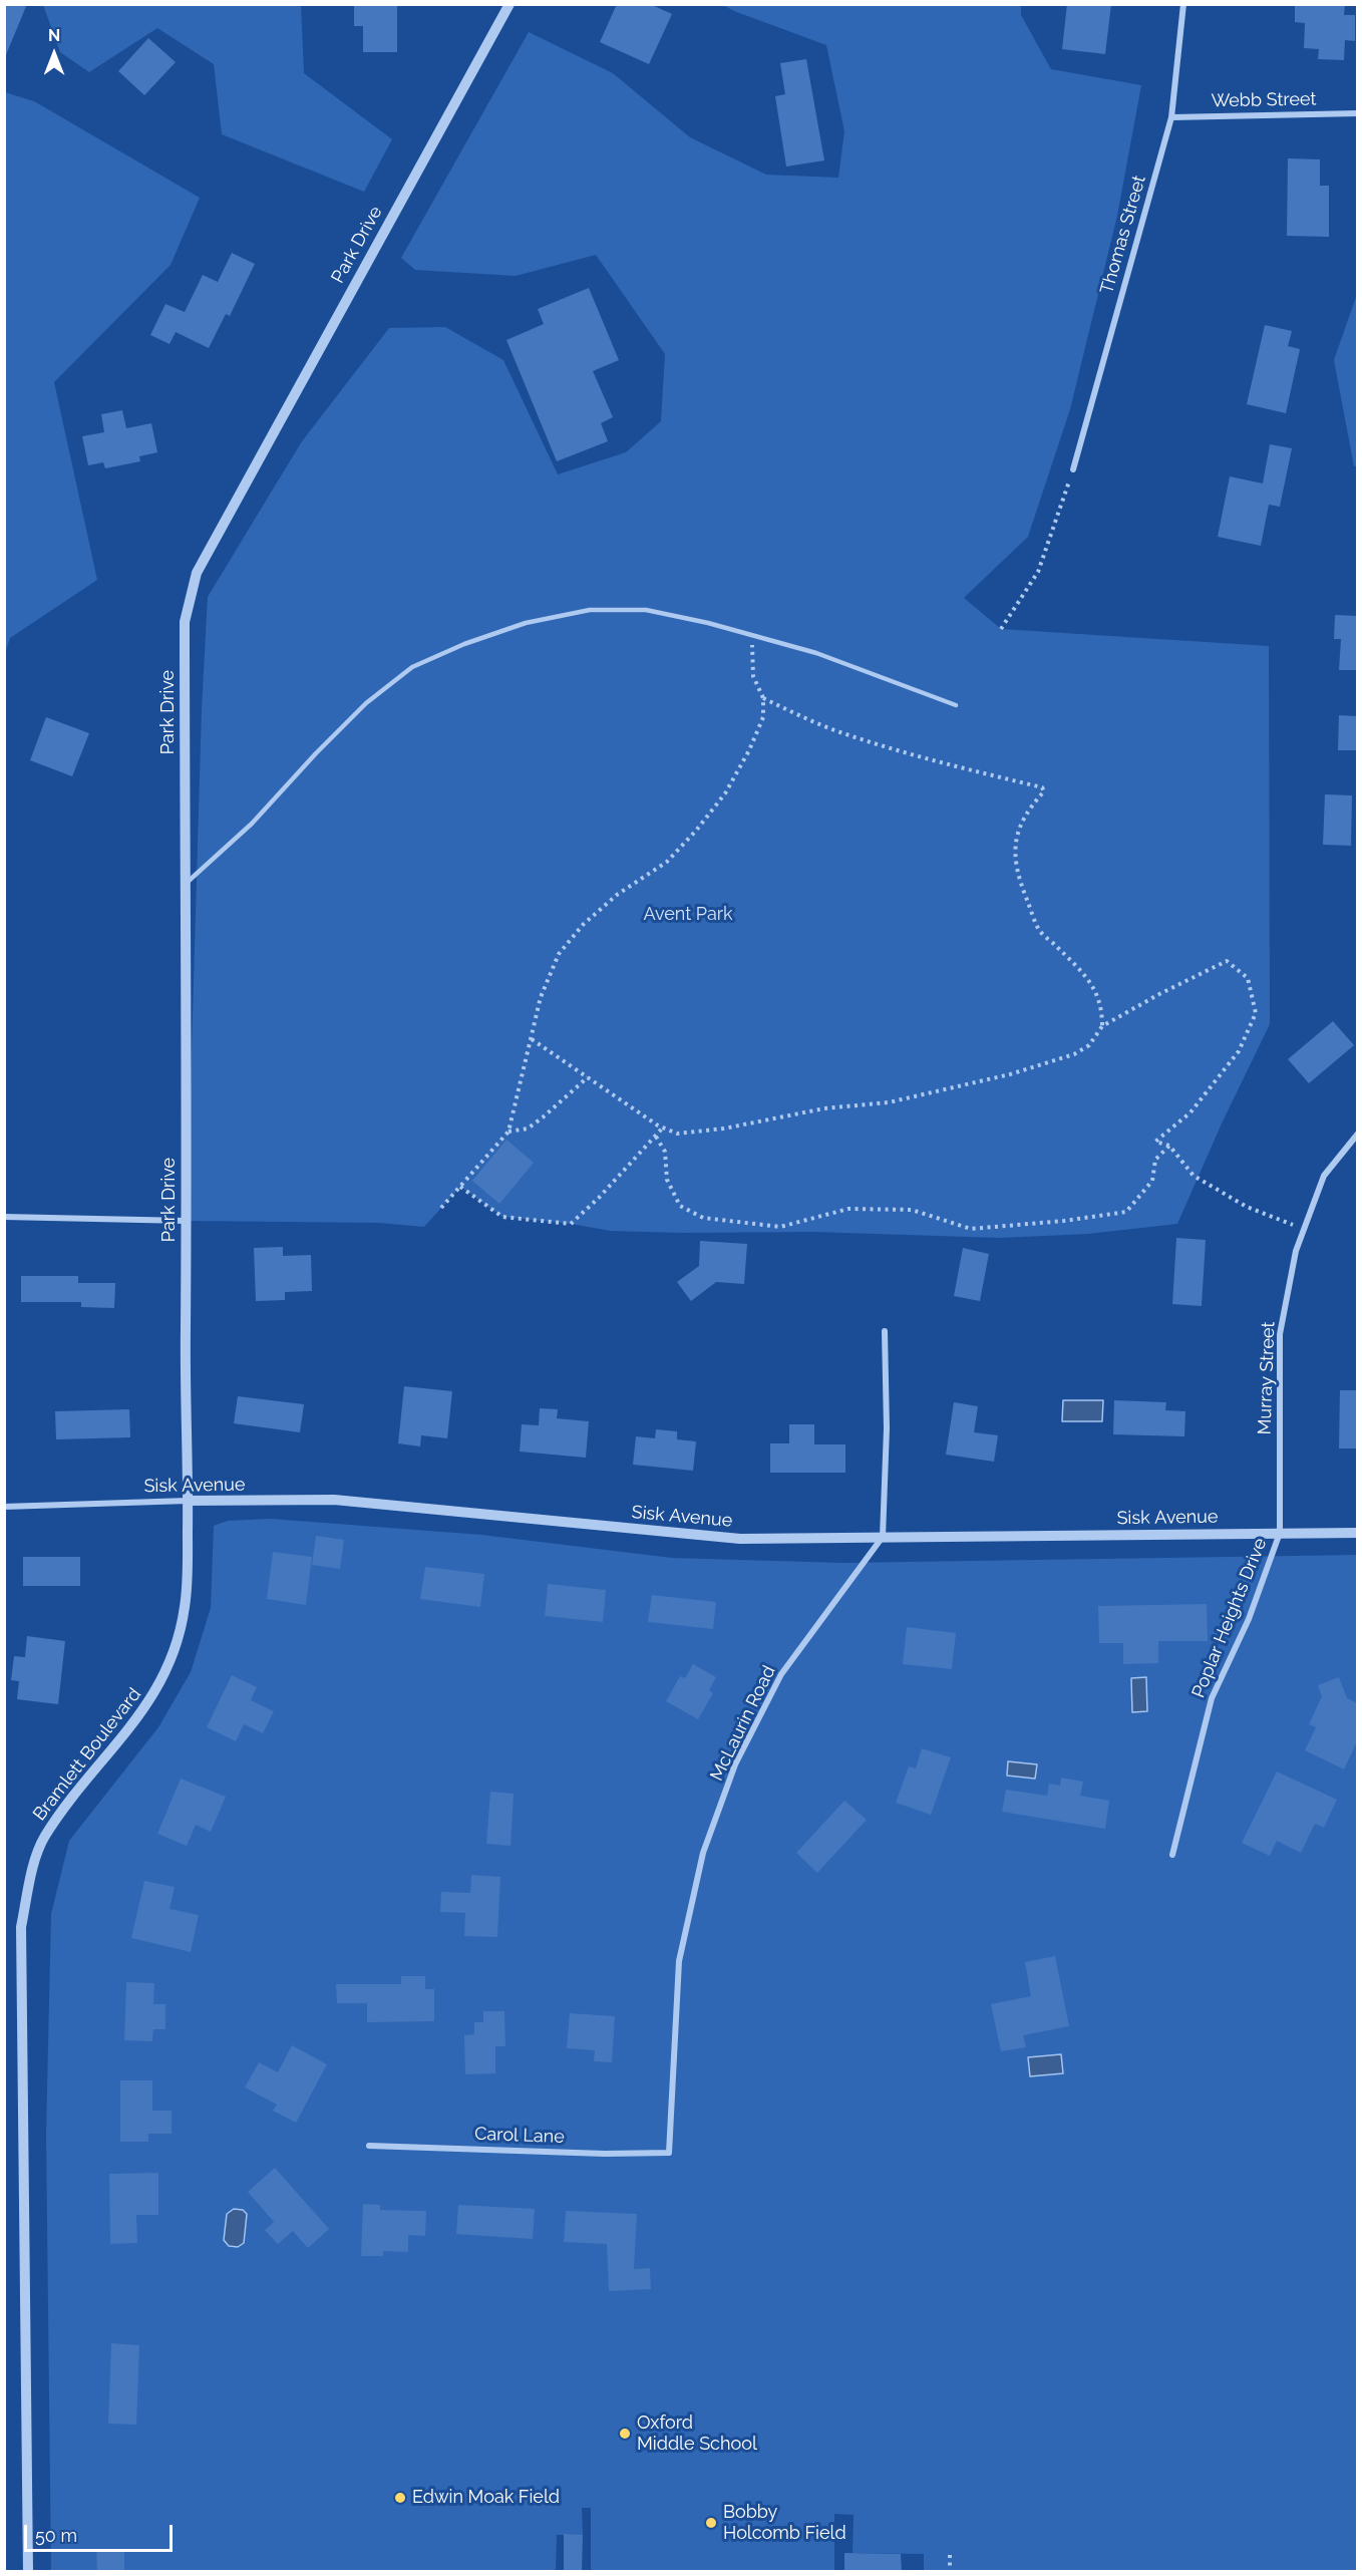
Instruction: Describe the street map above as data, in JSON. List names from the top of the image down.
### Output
{
  "streets": {
    "street": [
      "Webb Street",
      "Thomas Street",
      "Park Drive",
      "Murray Street",
      "Sisk Avenue",
      "Poplar Heights Drive",
      "McLaurin Road",
      "Bramlett Boulevard",
      "Carol Lane"
    ]
  },
  "crossings": [
    ["Webb Street", "Thomas Street"],
    ["Park Drive", "Sisk Avenue"],
    ["Park Drive", "Bramlett Boulevard"],
    ["Murray Street", "Sisk Avenue"],
    ["Murray Street", "Poplar Heights Drive"],
    ["Sisk Avenue", "Poplar Heights Drive"],
    ["Sisk Avenue", "McLaurin Road"],
    ["Sisk Avenue", "Bramlett Boulevard"],
    ["McLaurin Road", "Carol Lane"]
  ],
  "parks": ["Avent Park"],
  "places": ["Oxford Middle School", "Edwin Moak Field", "Bobby Holcomb Field"],
  "scale_bar": "50 m",
  "north": "top"
}
